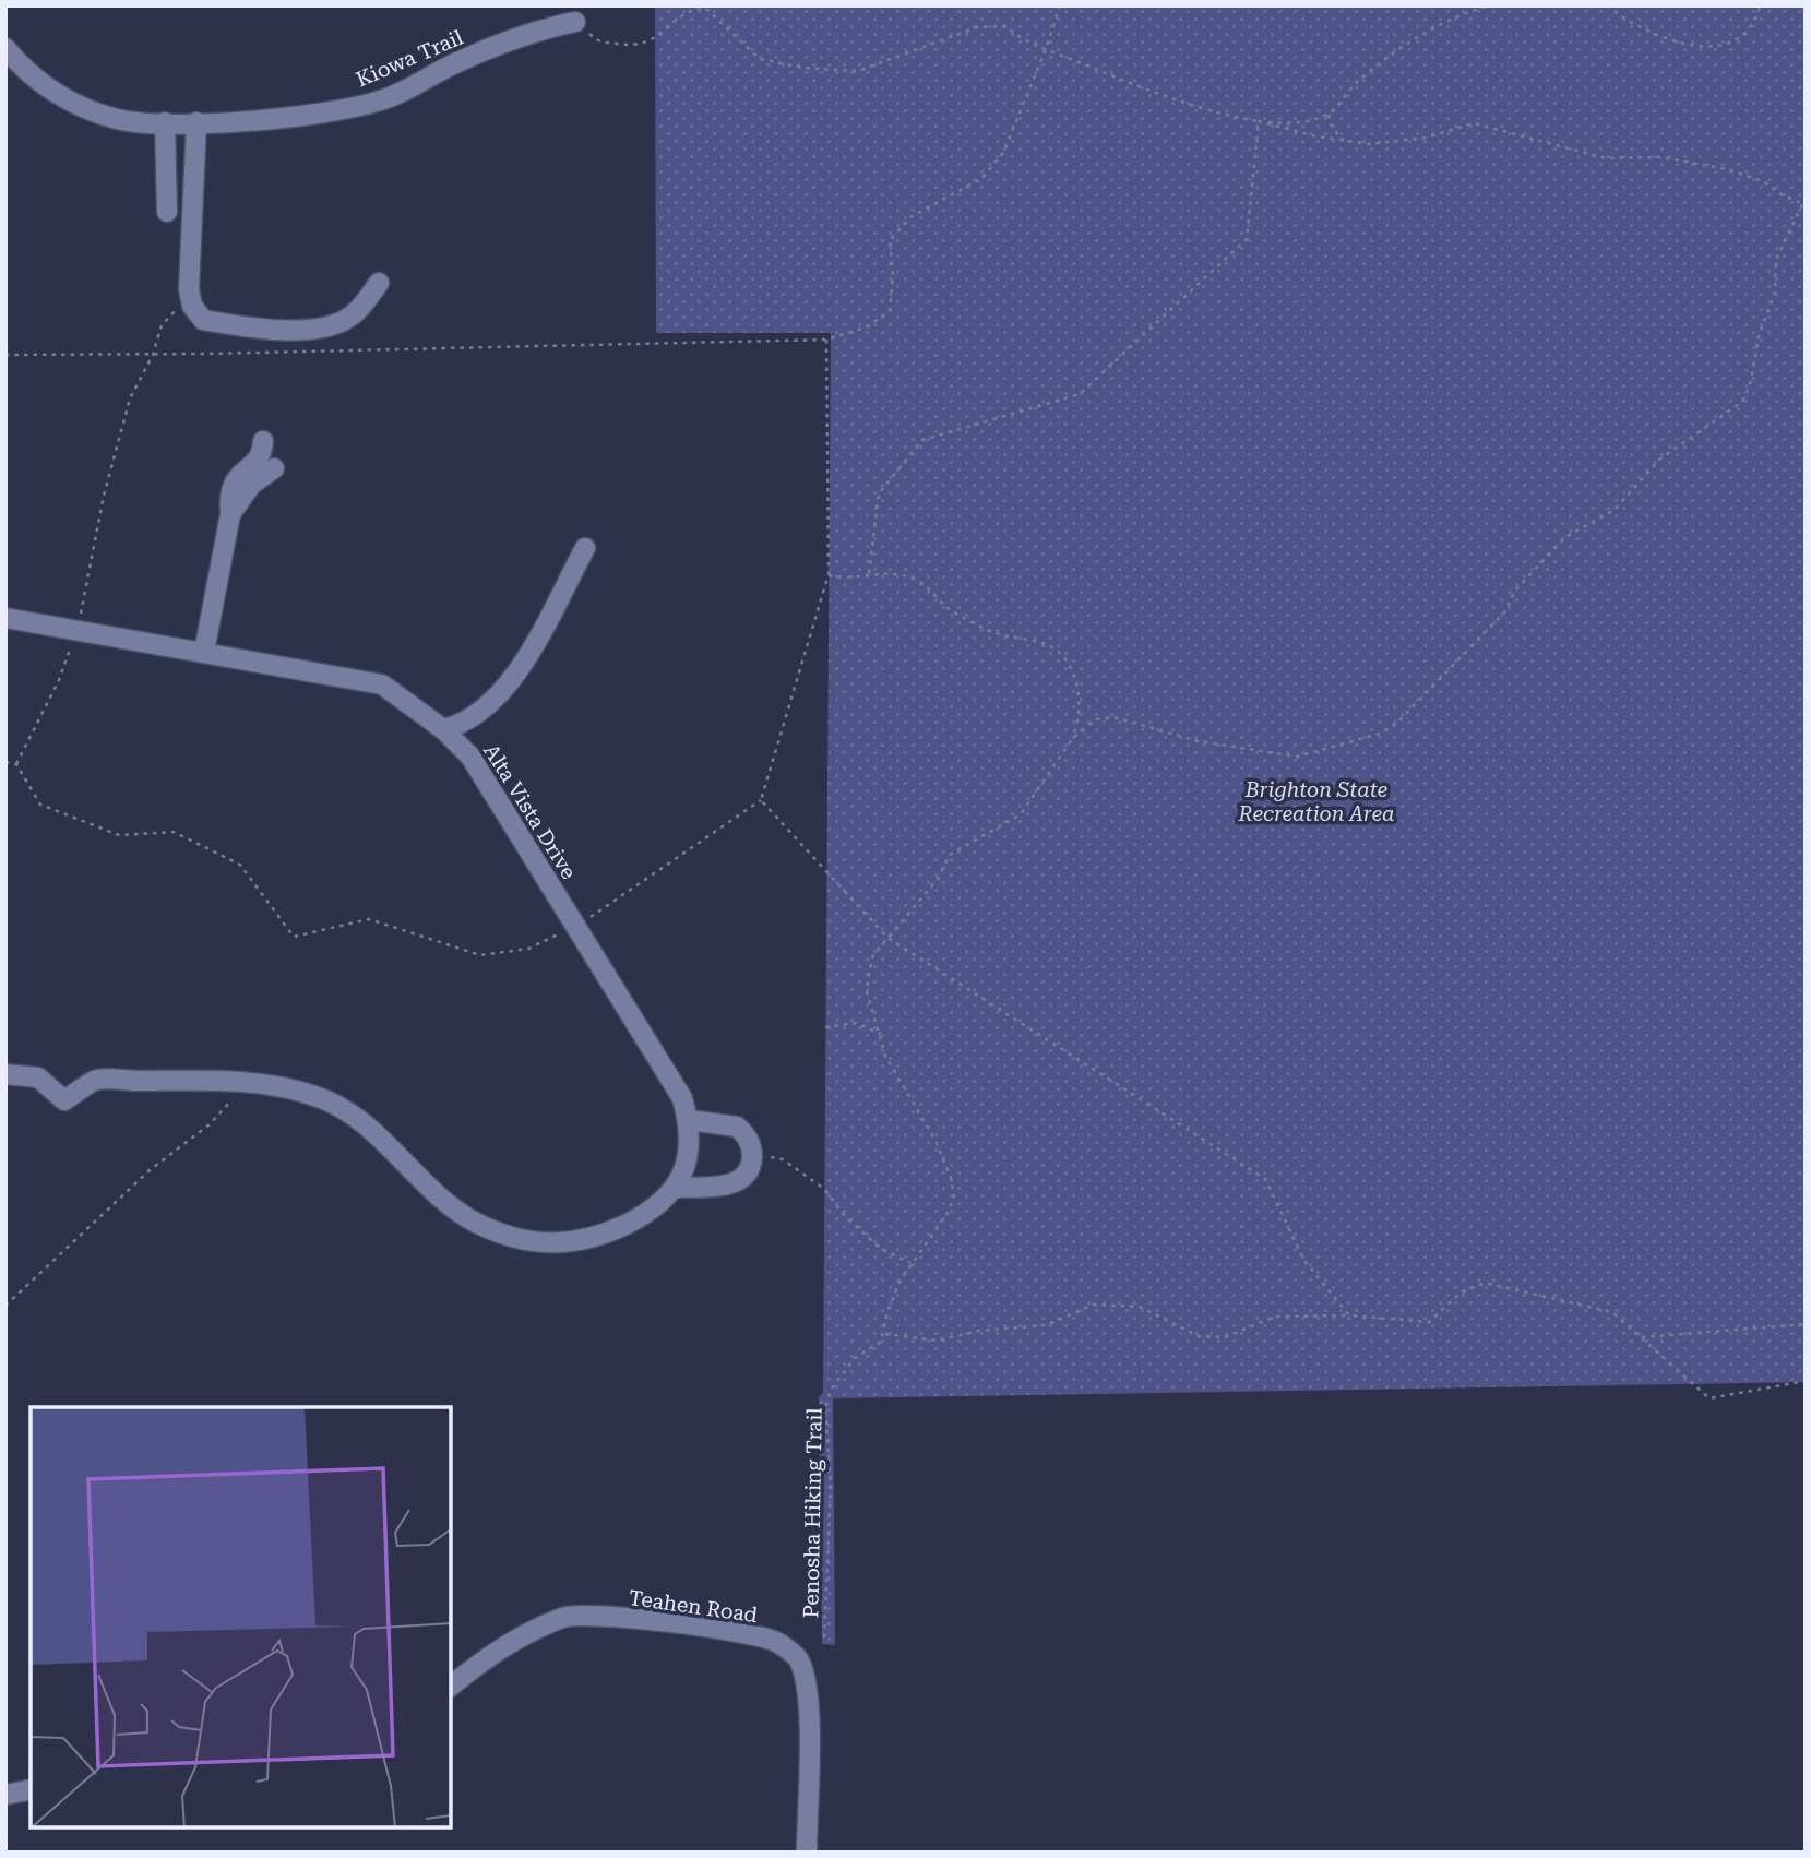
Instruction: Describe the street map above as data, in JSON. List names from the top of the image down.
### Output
{
  "streets": {
    "street": ["Kiowa Trail", "Alta Vista Drive", "Teahen Road"],
    "path": ["Penosha Hiking Trail"]
  },
  "parks": ["Brighton State Recreation Area"]
}
